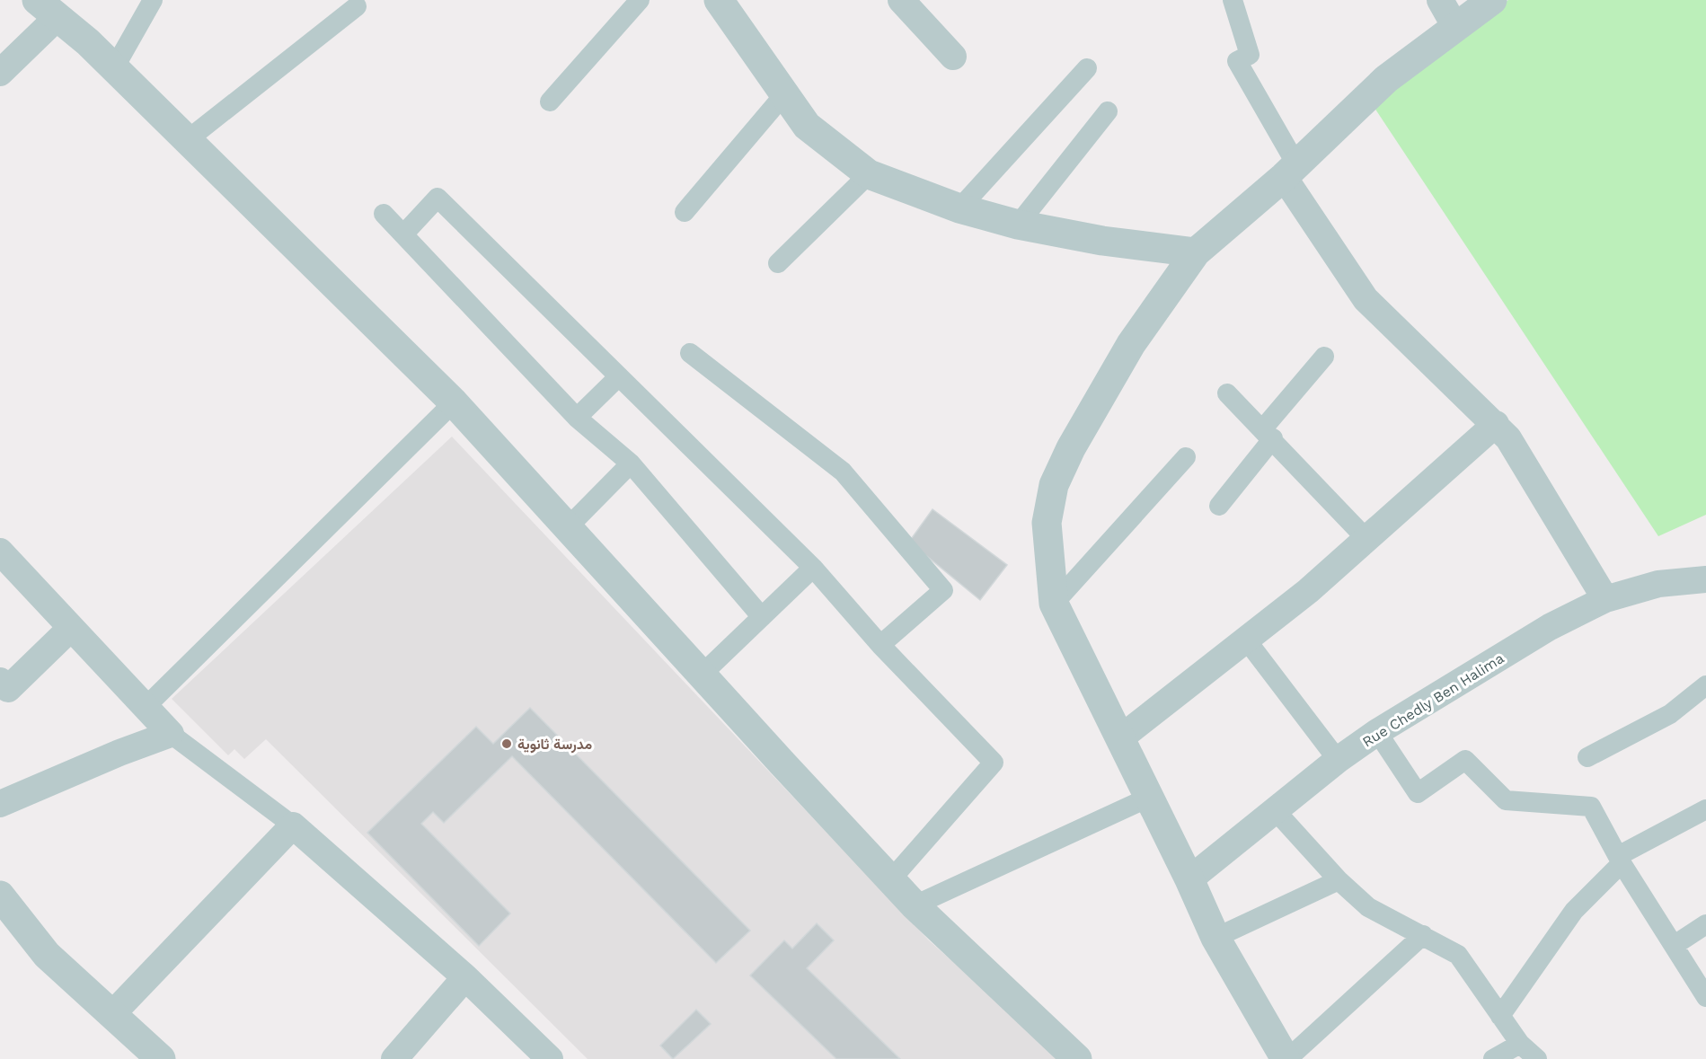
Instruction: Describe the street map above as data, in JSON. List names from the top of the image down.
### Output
{
  "streets": {
    "street": ["Rue Chedly Ben Halima"]
  },
  "places": ["مدرسة ثانوية"]
}
